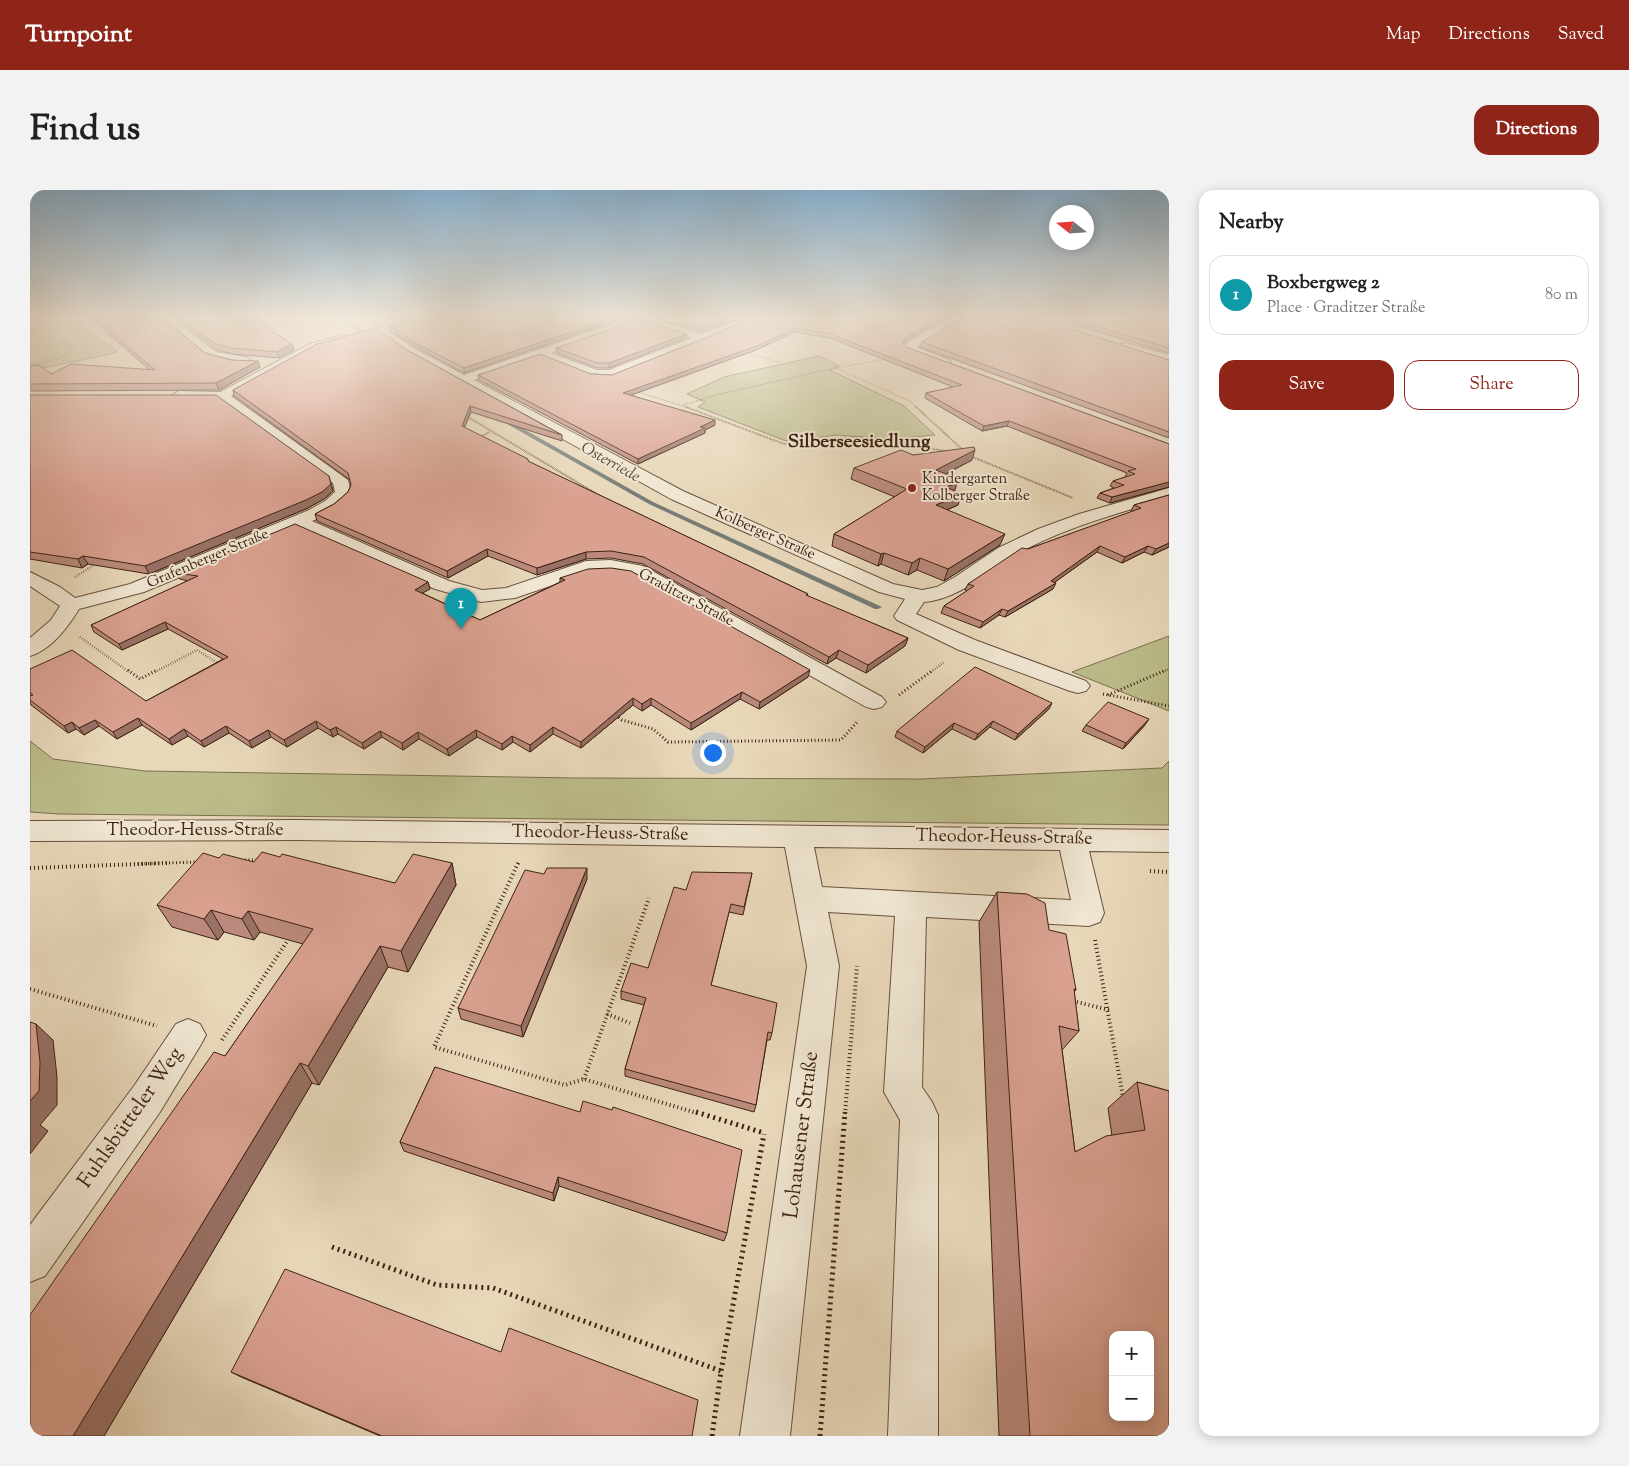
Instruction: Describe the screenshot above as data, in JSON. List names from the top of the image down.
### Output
{
  "streets": {
    "street": [
      "Kolberger Straße",
      "Grafenberger Straße",
      "Graditzer Straße",
      "Theodor-Heuss-Straße",
      "Fuhlsbütteler Weg",
      "Lohausener Straße"
    ]
  },
  "crossings": [
    ["Grafenberger Straße", "Graditzer Straße"],
    ["Theodor-Heuss-Straße", "Lohausener Straße"]
  ],
  "districts": ["Silberseesiedlung"],
  "water": ["Osterriede"],
  "places": ["Kindergarten Kolberger Straße"],
  "north": "left",
  "page": {
    "header": "Turnpoint",
    "nav": ["Map", "Directions", "Saved"],
    "title": "Find us",
    "buttons": [
      "Directions",
      ["Save", "Share"]
    ],
    "heading": "Nearby",
    "list": [
      {
        "mark": "1",
        "name": "Boxbergweg 2",
        "note": "Place · Graditzer Straße",
        "value": "80 m"
      }
    ],
    "pins": "1",
    "map_buttons": ["+", "−"]
  }
}
